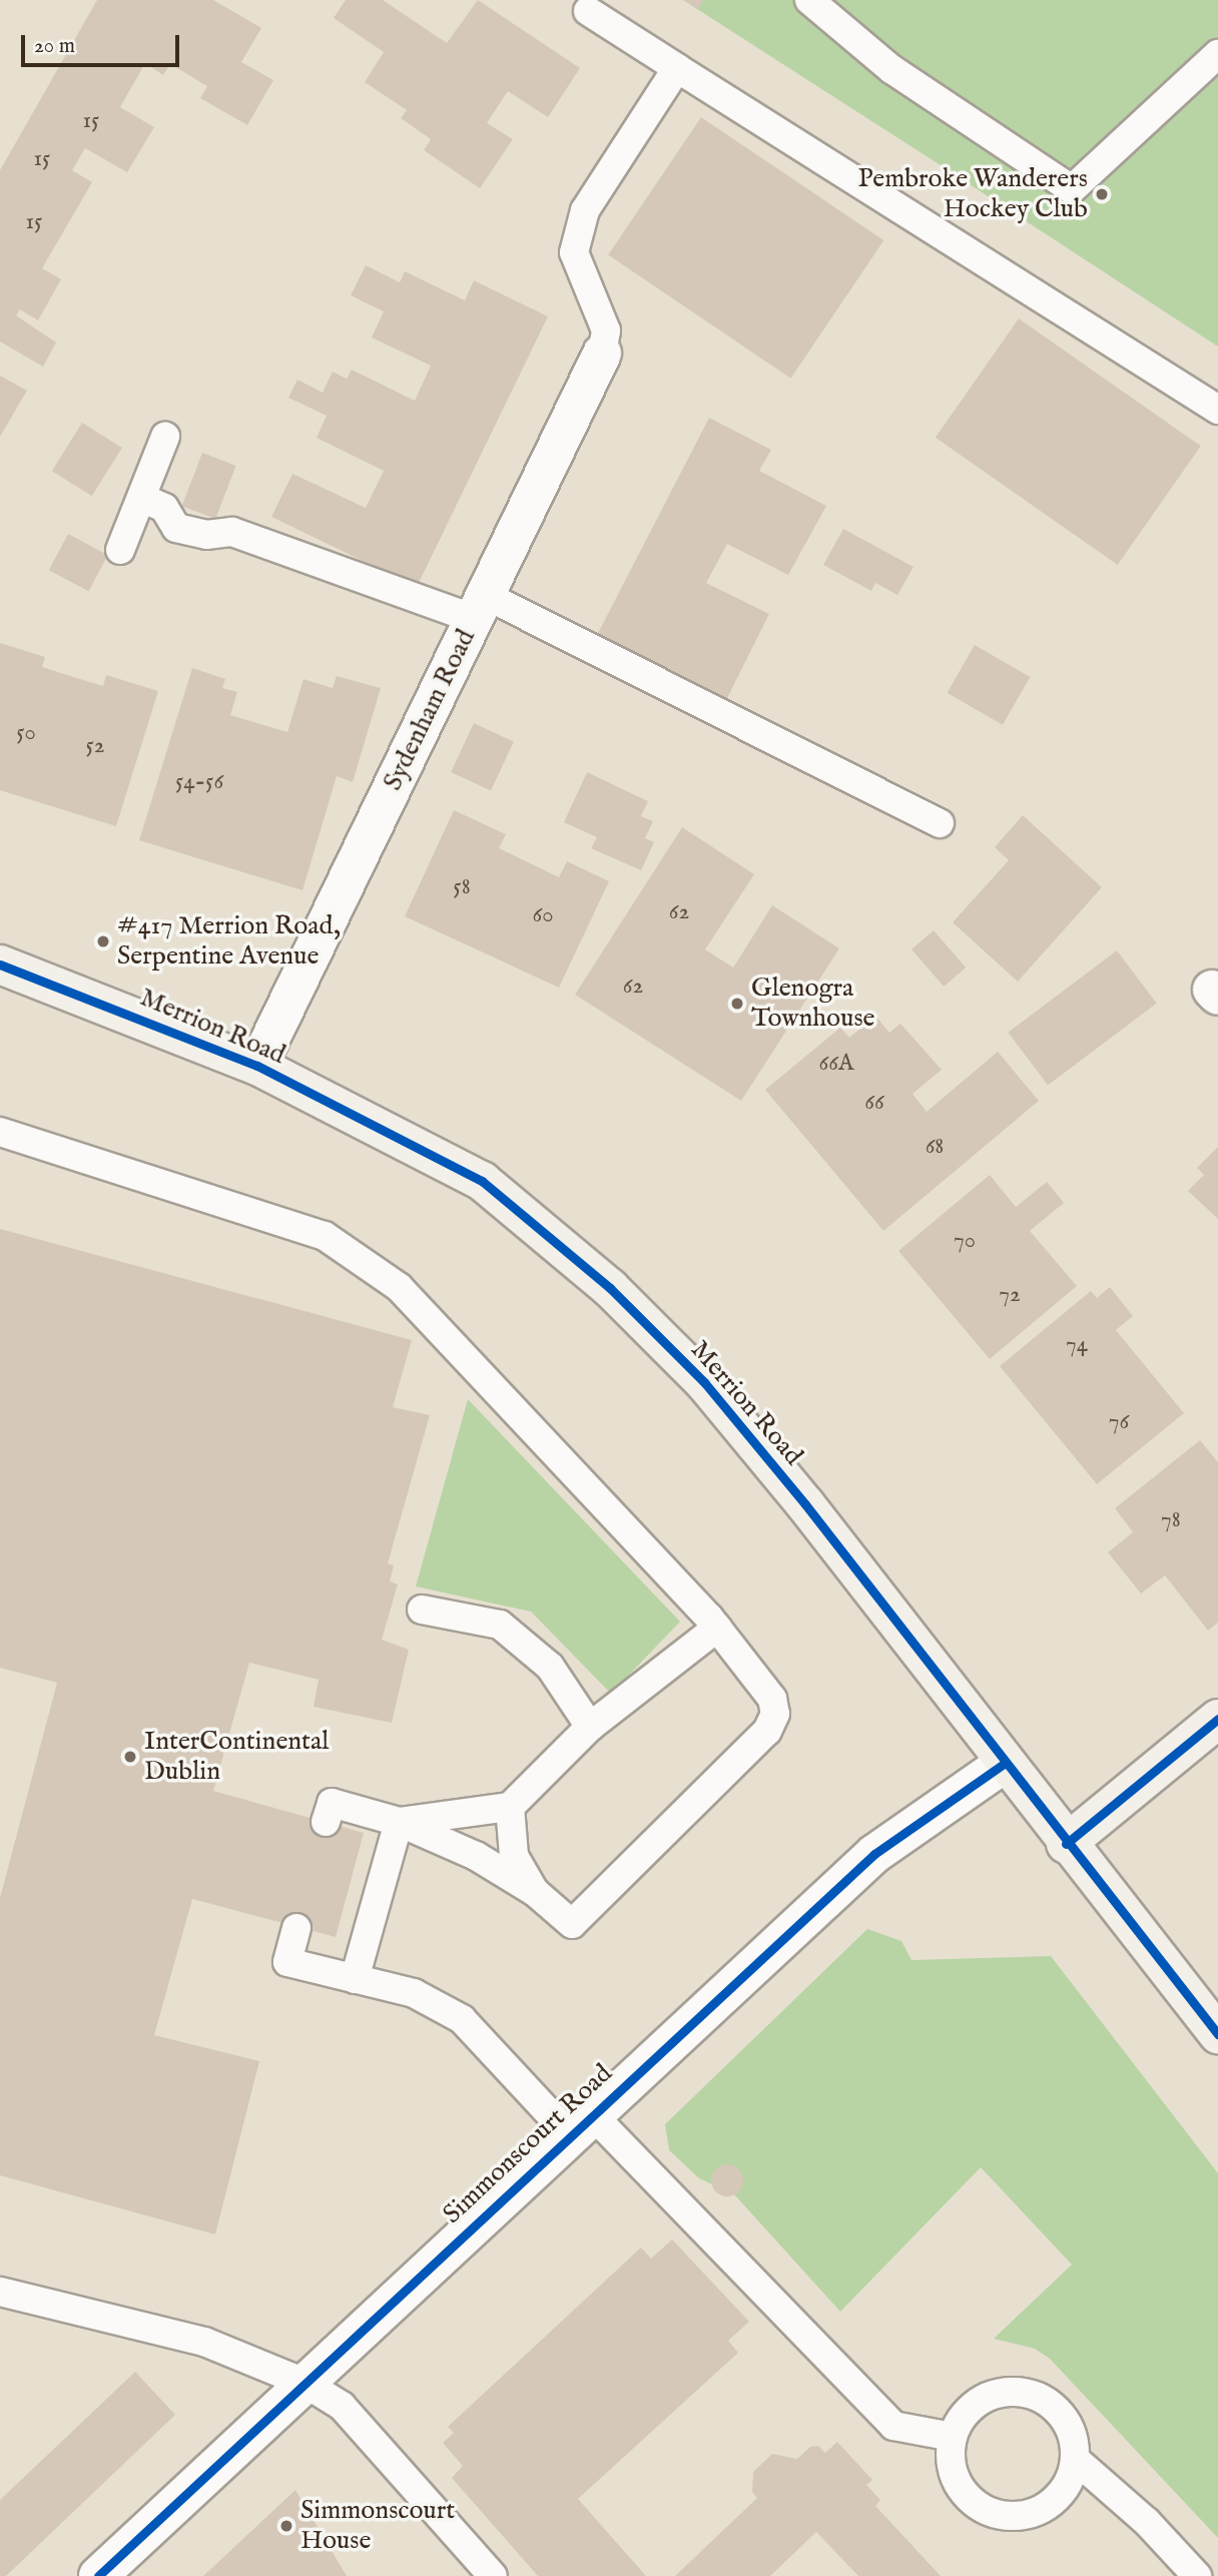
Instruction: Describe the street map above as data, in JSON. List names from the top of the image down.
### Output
{
  "streets": {
    "main road": ["Merrion Road"],
    "street": ["Sydenham Road", "Simmonscourt Road"]
  },
  "crossings": [
    ["Sydenham Road", "Merrion Road"],
    ["Merrion Road", "Simmonscourt Road"]
  ],
  "places": [
    "Pembroke Wanderers Hockey Club",
    "#417 Merrion Road, Serpentine Avenue",
    "Glenogra Townhouse",
    "InterContinental Dublin",
    "Simmonscourt House"
  ],
  "house_numbers": [
    "15",
    "15",
    "15",
    "50",
    "52",
    "54-56",
    "58",
    "62",
    "60",
    "62",
    "66A",
    "66",
    "68",
    "70",
    "72",
    "74",
    "76",
    "78"
  ],
  "scale_bar": "20 m"
}
